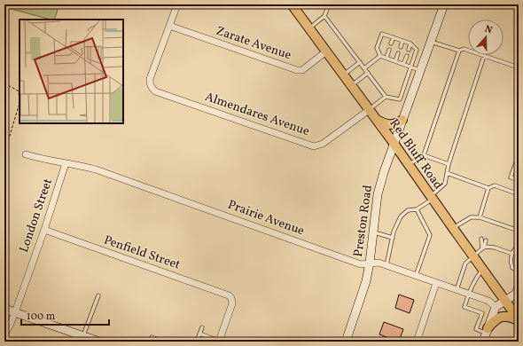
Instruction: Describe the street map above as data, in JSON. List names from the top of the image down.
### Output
{
  "streets": {
    "main road": ["Red Bluff Road", "Preston Road"],
    "street": [
      "Zarate Avenue",
      "Almendares Avenue",
      "London Street",
      "Prairie Avenue",
      "Penfield Street"
    ]
  },
  "crossings": [
    ["Zarate Avenue", "Almendares Avenue"],
    ["Zarate Avenue", "Red Bluff Road"],
    ["Almendares Avenue", "Red Bluff Road"],
    ["Red Bluff Road", "Preston Road"],
    ["London Street", "Prairie Avenue"],
    ["London Street", "Penfield Street"],
    ["Prairie Avenue", "Preston Road"]
  ],
  "scale_bar": "100 m",
  "north": "top"
}
